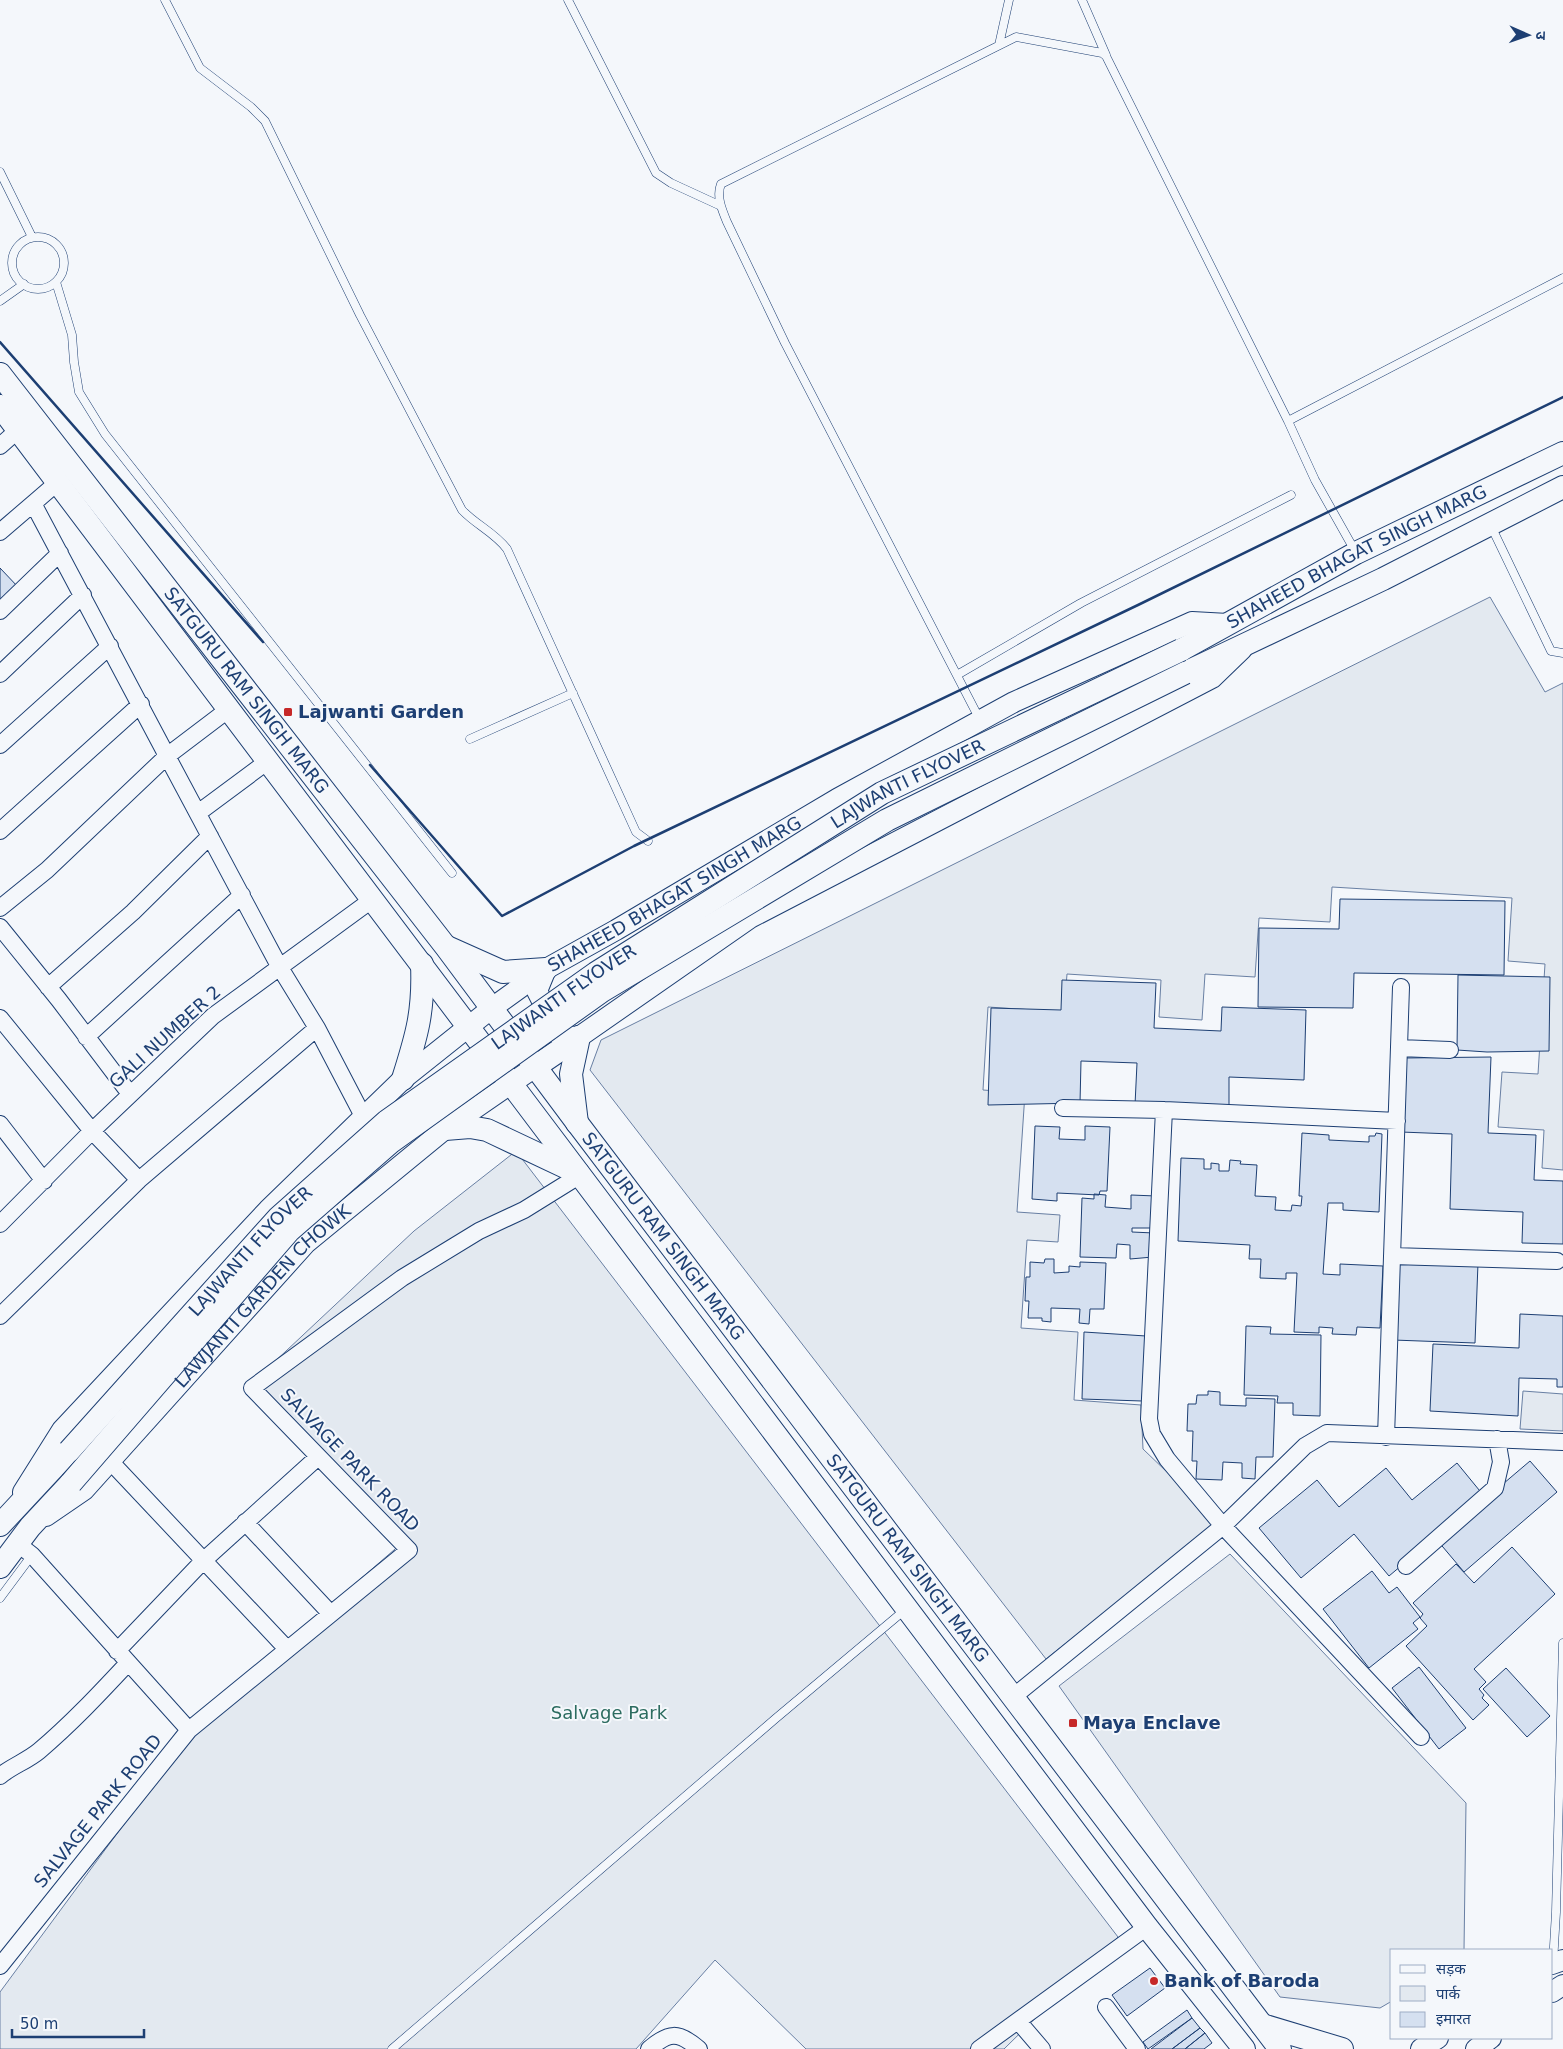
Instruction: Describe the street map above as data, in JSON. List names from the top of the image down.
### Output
{
  "streets": {
    "main road": ["SHAHEED BHAGAT SINGH MARG", "SATGURU RAM SINGH MARG", "LAJWANTI FLYOVER"],
    "street": ["GALI NUMBER 2", "LAWJANTI GARDEN CHOWK", "SALVAGE PARK ROAD"]
  },
  "crossings": [
    ["SHAHEED BHAGAT SINGH MARG", "SATGURU RAM SINGH MARG"],
    ["SHAHEED BHAGAT SINGH MARG", "LAJWANTI FLYOVER"],
    ["SHAHEED BHAGAT SINGH MARG", "LAWJANTI GARDEN CHOWK"],
    ["SATGURU RAM SINGH MARG", "GALI NUMBER 2"],
    ["SATGURU RAM SINGH MARG", "LAWJANTI GARDEN CHOWK"],
    ["SATGURU RAM SINGH MARG", "SALVAGE PARK ROAD"],
    ["LAJWANTI FLYOVER", "LAWJANTI GARDEN CHOWK"]
  ],
  "parks": ["Salvage Park"],
  "places": {
    "transit": ["Lajwanti Garden", "Maya Enclave"],
    "other": ["Bank of Baroda"]
  },
  "legend": ["सड़क", "पार्क", "इमारत"],
  "scale_bar": "50 m",
  "north": "right"
}
